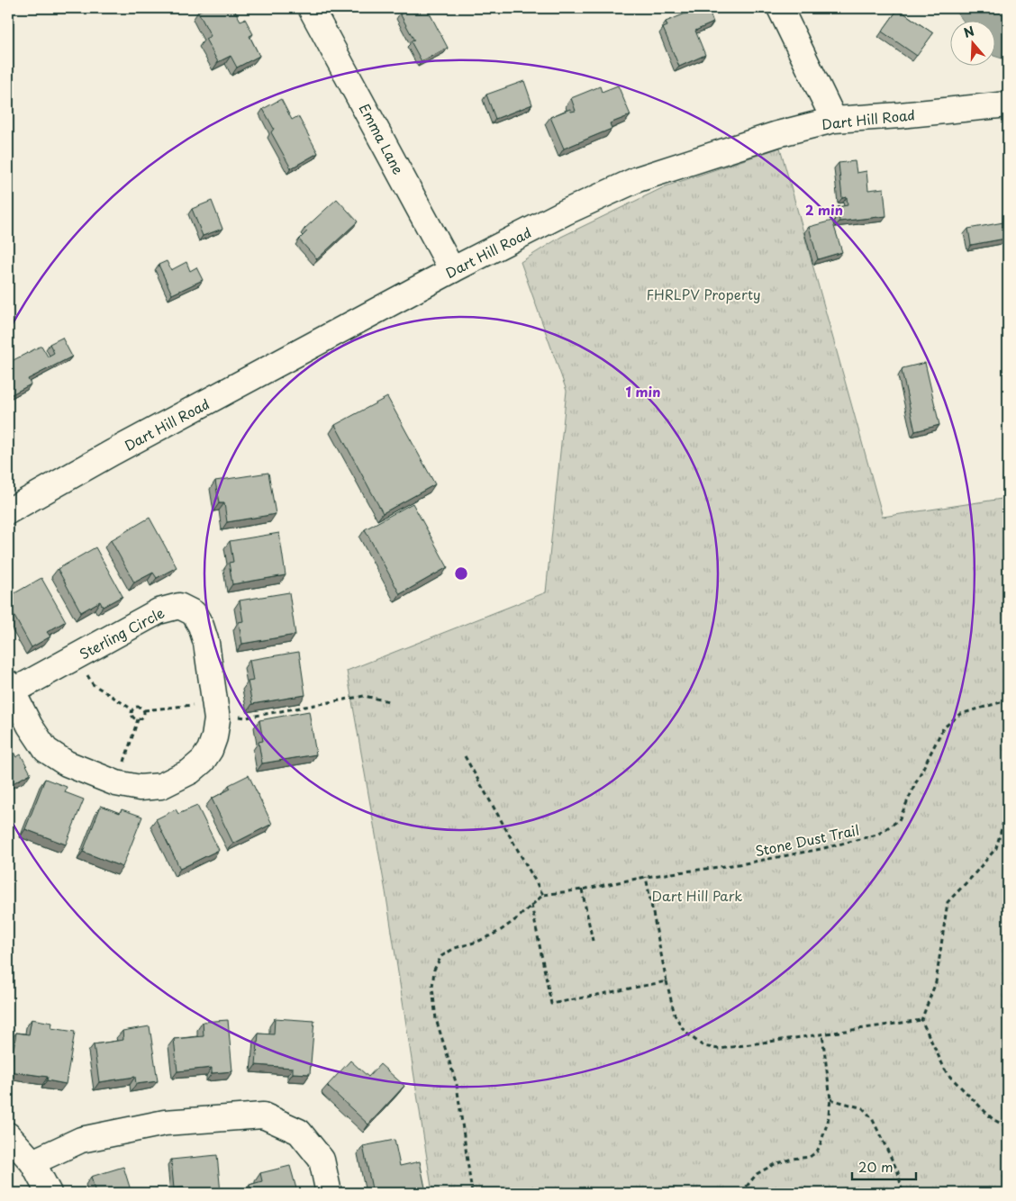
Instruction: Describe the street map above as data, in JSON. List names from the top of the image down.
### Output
{
  "streets": {
    "street": ["Dart Hill Road", "Emma Lane", "Sterling Circle"],
    "path": ["Stone Dust Trail"]
  },
  "crossings": [
    ["Dart Hill Road", "Emma Lane"]
  ],
  "parks": ["FHRLPV Property", "Dart Hill Park"],
  "scale_bar": "20 m",
  "north": "top",
  "rings": ["2 min", "1 min"]
}
